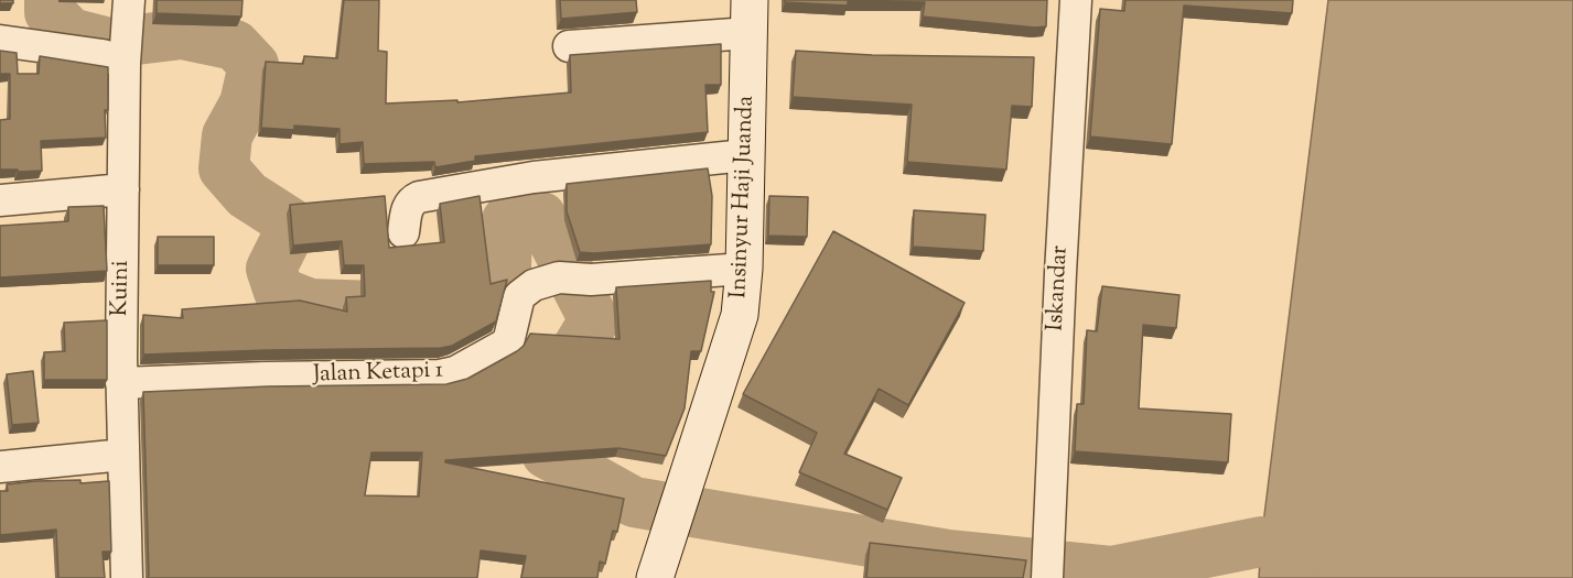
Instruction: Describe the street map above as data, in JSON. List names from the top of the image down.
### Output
{
  "streets": {
    "street": [
      "Insinyur Haji Juanda",
      "Kuini",
      "Iskandar",
      "Jalan Ketapi 1"
    ]
  },
  "crossings": [
    ["Insinyur Haji Juanda", "Jalan Ketapi 1"],
    ["Kuini", "Jalan Ketapi 1"]
  ]
}
